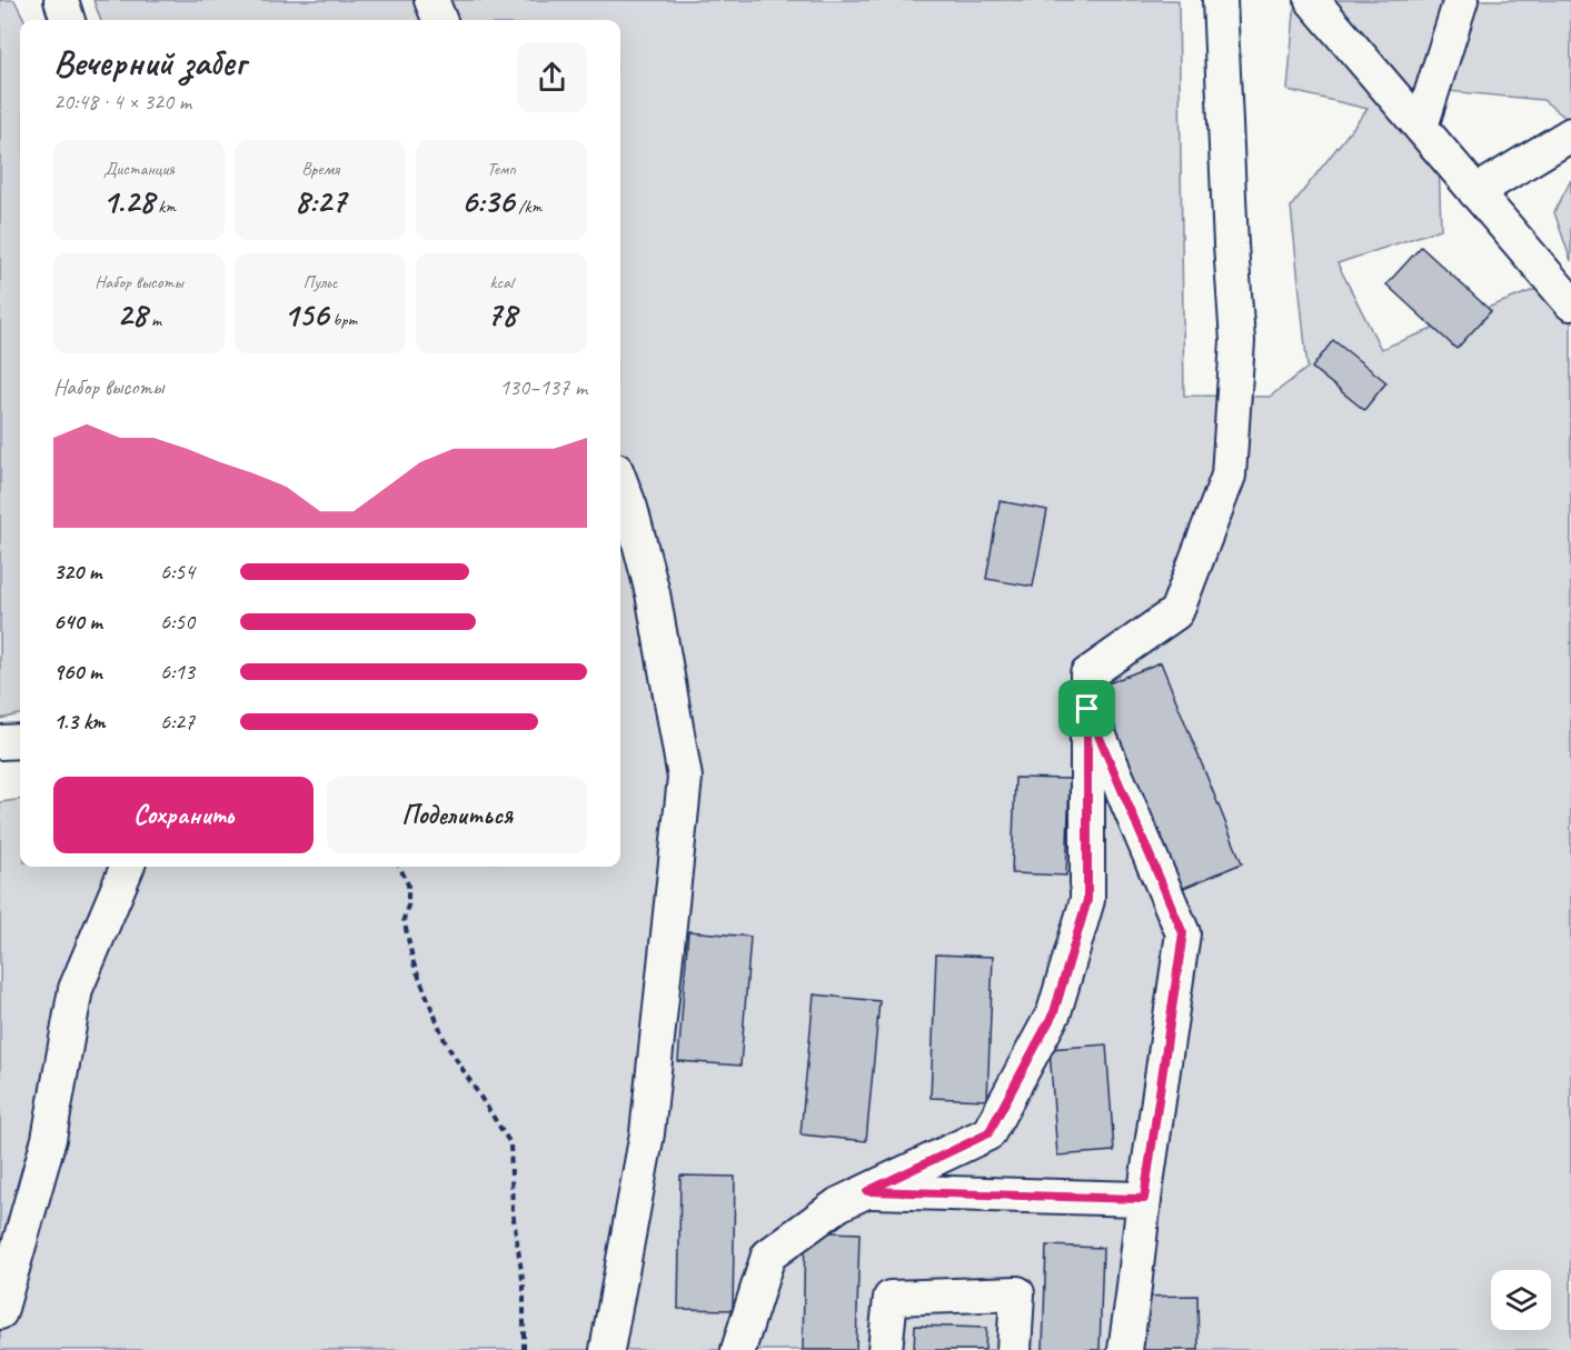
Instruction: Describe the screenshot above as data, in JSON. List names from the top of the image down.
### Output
{
  "page": {
    "heading": ["Вечерний забег", "20:48 · 4 × 320 m"],
    "stats": [
      ["Дистанция", "1.28 km"],
      ["Время", "8:27"],
      ["Темп", "6:36 /km"],
      ["Набор высоты", "28 m"],
      ["Пульс", "156 bpm"],
      ["kcal", "78"]
    ],
    "chart": ["Набор высоты", "130–137 m"],
    "list": [
      {
        "name": "320 m",
        "note": "6:54"
      },
      {
        "name": "640 m",
        "note": "6:50"
      },
      {
        "name": "960 m",
        "note": "6:13"
      },
      {
        "name": "1.3 km",
        "note": "6:27"
      }
    ],
    "buttons": ["Сохранить", "Поделиться"]
  }
}
